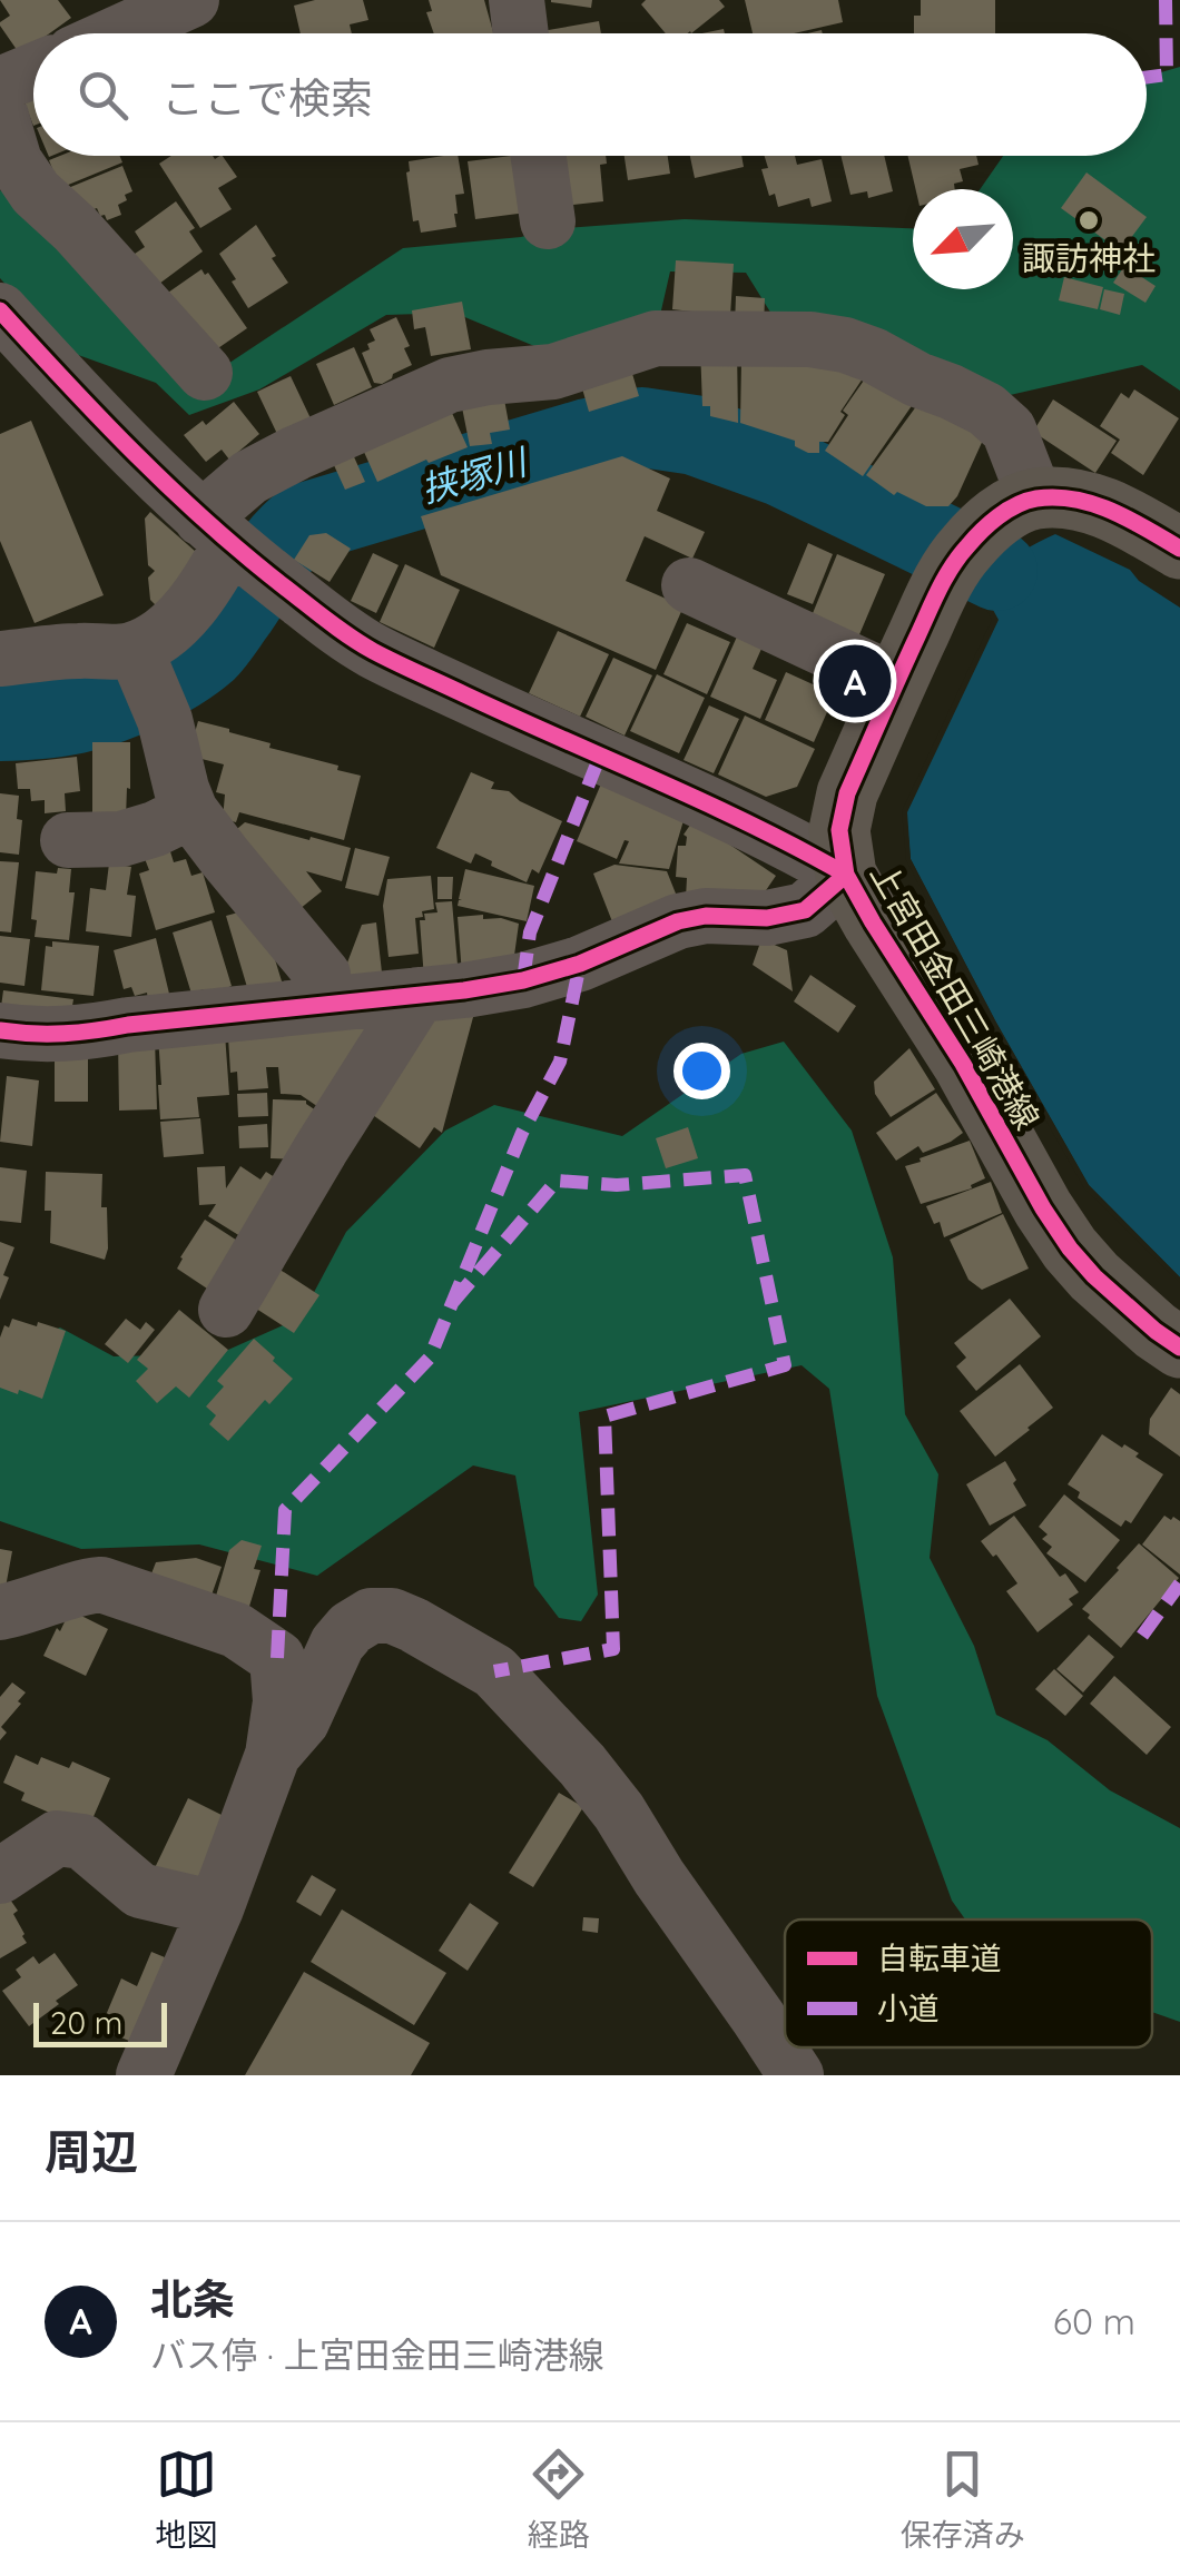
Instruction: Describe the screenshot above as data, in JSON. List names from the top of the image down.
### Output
{
  "streets": {
    "main road": ["上宮田金田三崎港線"]
  },
  "water": ["挟塚川"],
  "places": ["諏訪神社"],
  "legend": ["自転車道", "小道"],
  "scale_bar": "20 m",
  "north": "bottom left",
  "page": {
    "search": "ここで検索",
    "pins": "A",
    "scale": "20 m",
    "heading": "周辺",
    "list": [
      {
        "mark": "A",
        "name": "北条",
        "note": "バス停 · 上宮田金田三崎港線",
        "value": "60 m"
      }
    ],
    "nav": ["地図", "経路", "保存済み"]
  }
}
